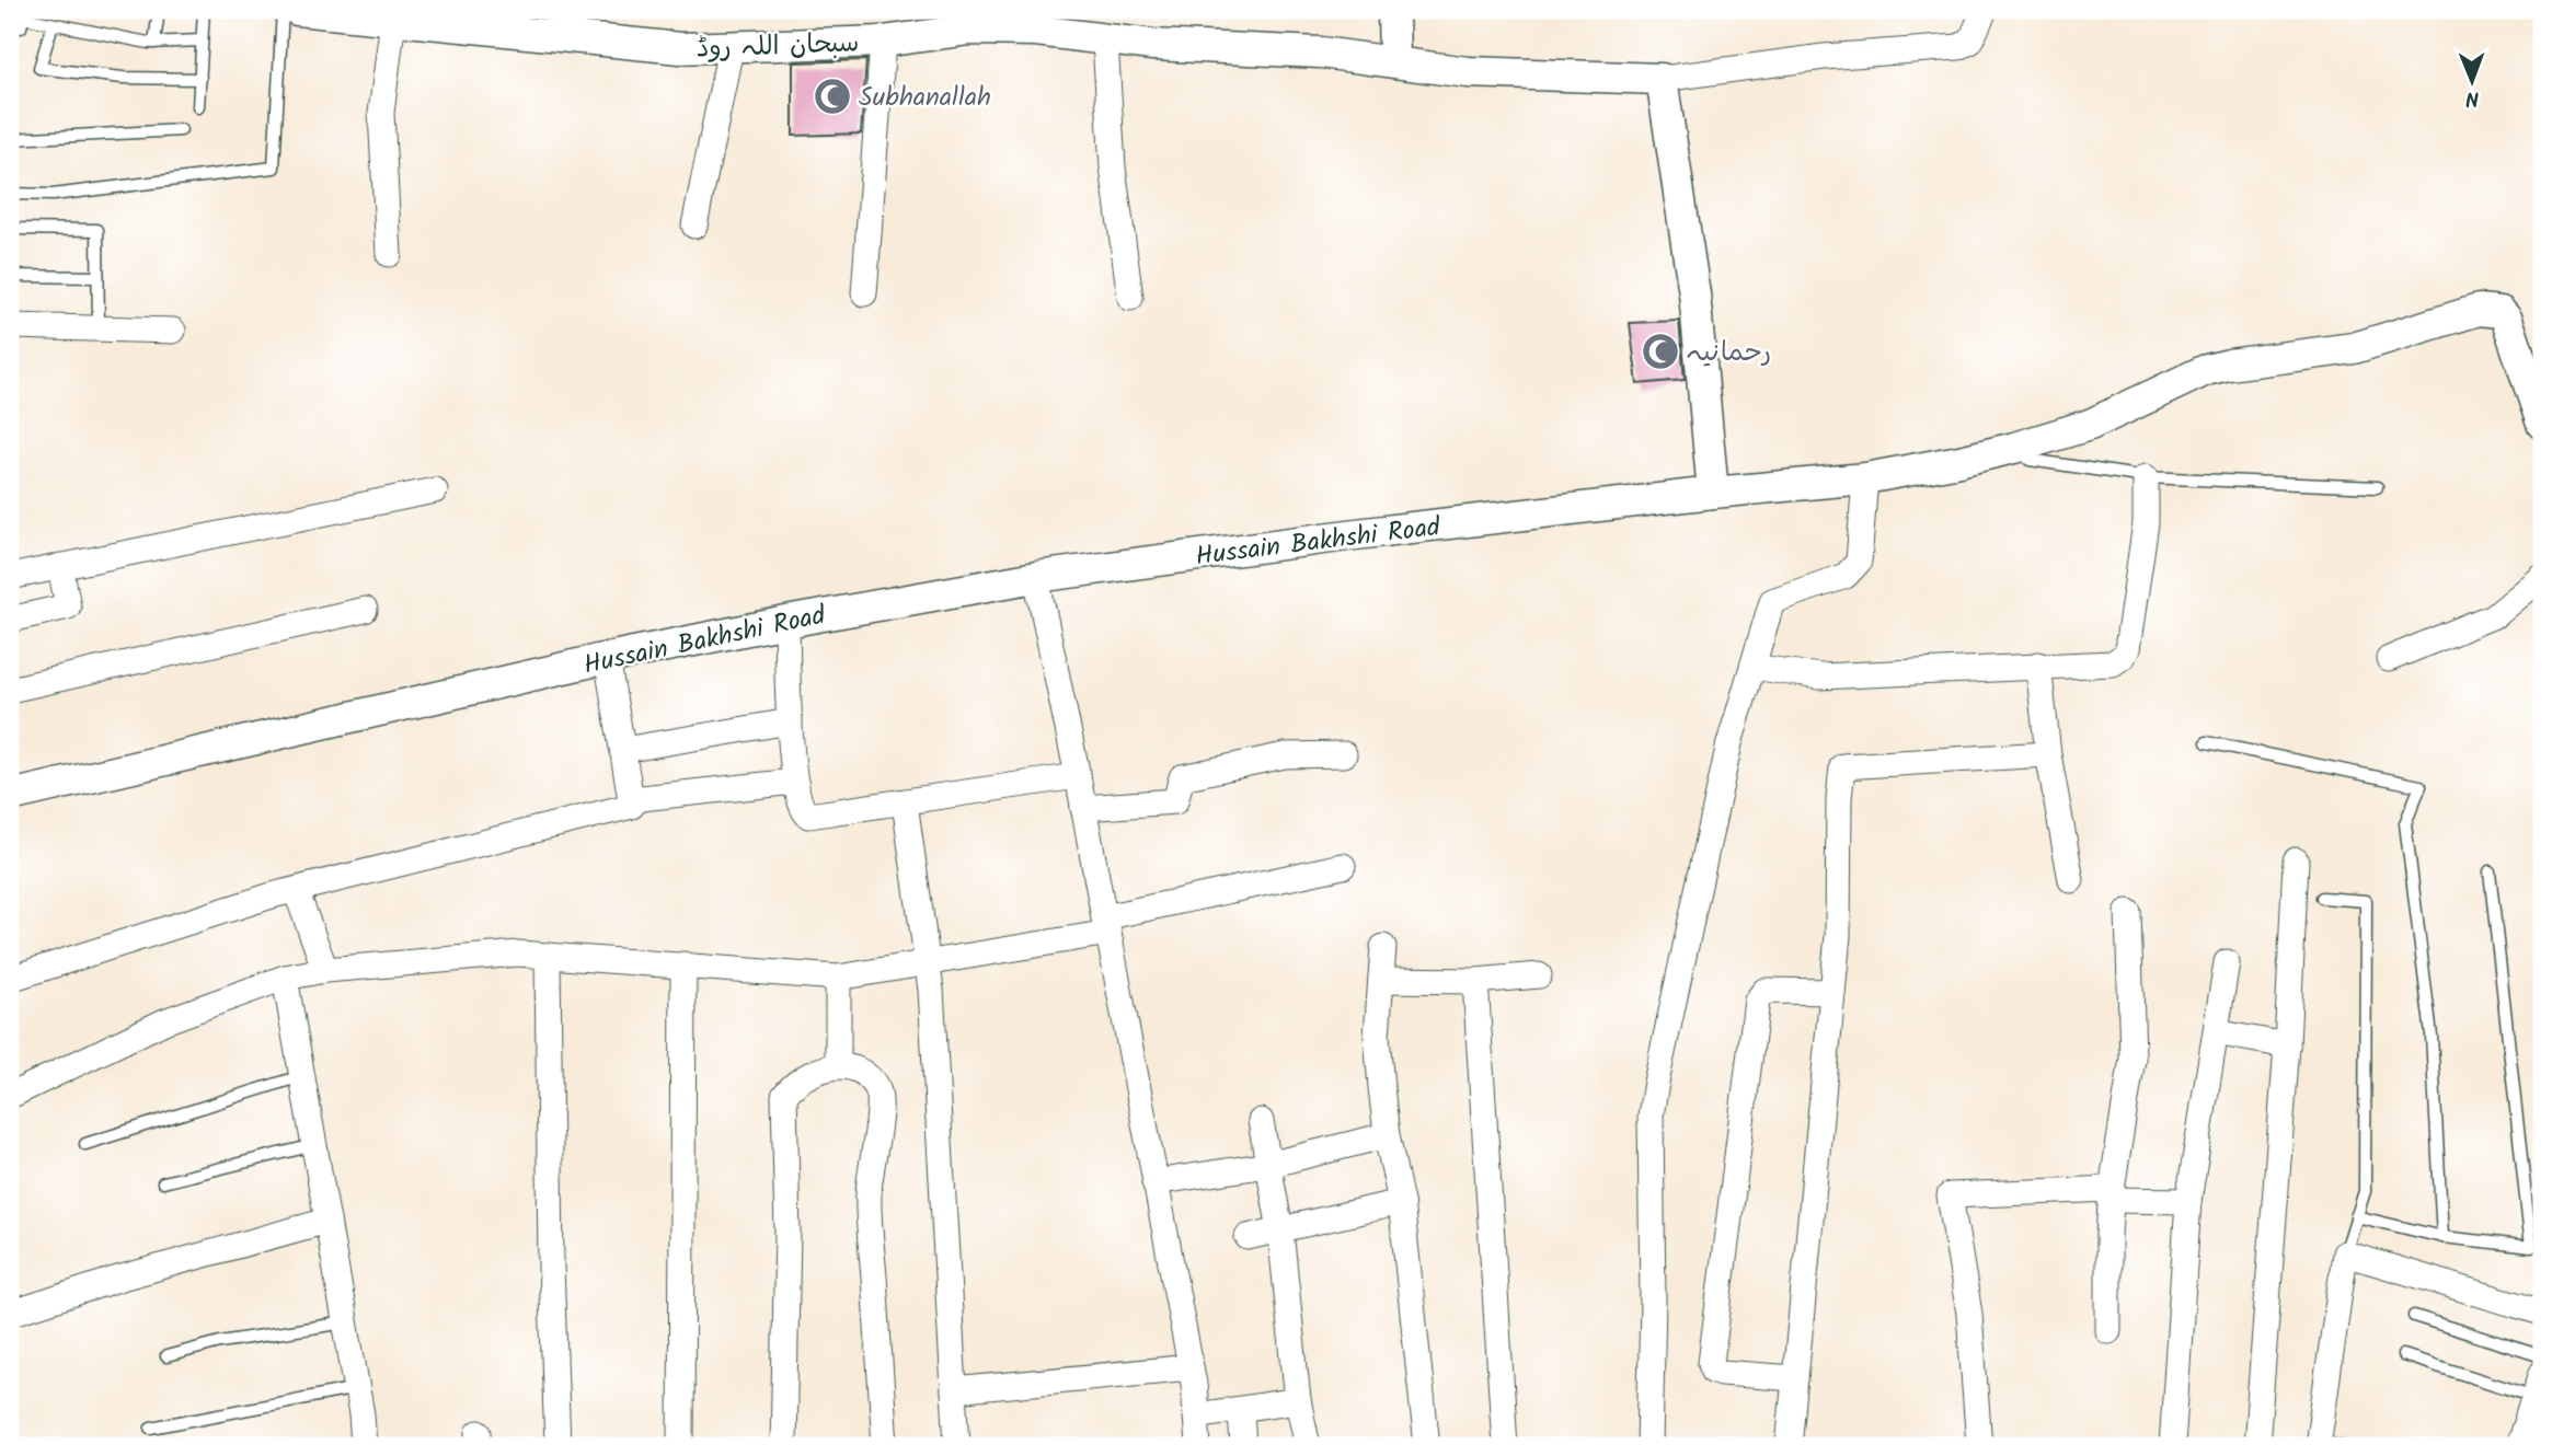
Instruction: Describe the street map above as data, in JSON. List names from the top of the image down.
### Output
{
  "streets": {
    "street": ["سبحان اللہ روڈ", "Hussain Bakhshi Road"]
  },
  "places": {
    "mosque": ["Subhanallah", "رحمانیہ"]
  },
  "north": "bottom"
}
